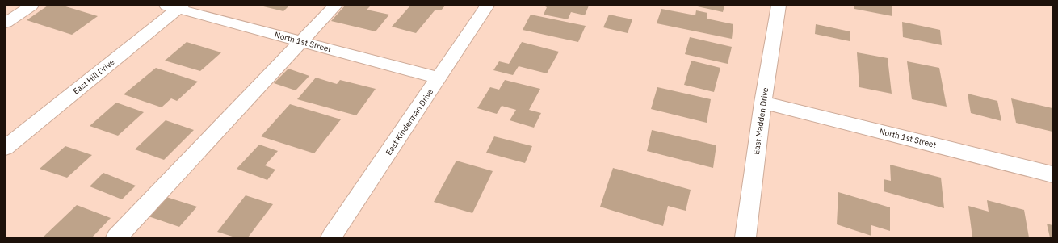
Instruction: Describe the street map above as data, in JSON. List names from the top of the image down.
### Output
{
  "streets": {
    "street": [
      "North 1st Street",
      "East Hill Drive",
      "East Madden Drive",
      "East Kinderman Drive"
    ]
  },
  "crossings": [
    ["North 1st Street", "East Hill Drive"],
    ["North 1st Street", "East Madden Drive"],
    ["North 1st Street", "East Kinderman Drive"]
  ]
}
